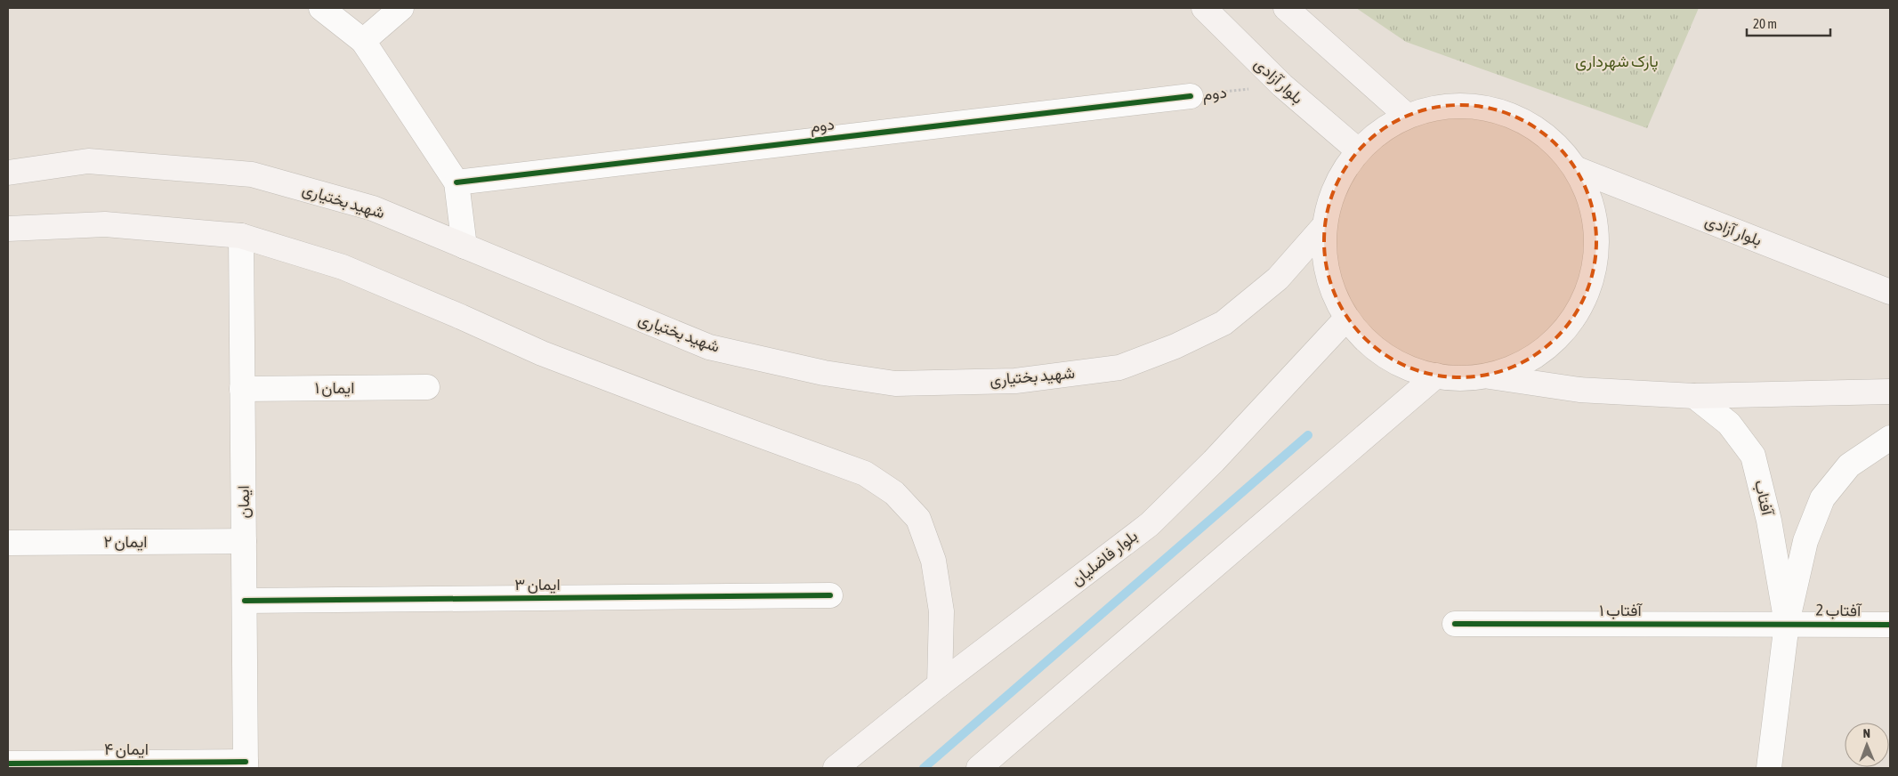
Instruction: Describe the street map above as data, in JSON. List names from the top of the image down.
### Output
{
  "streets": {
    "main road": ["بلوار آزادی", "شهید بختیاری", "بلوار فاضلیان"],
    "street": [
      "دوم",
      "ایمان ۱",
      "آفتاب",
      "ایمان",
      "ایمان ۲",
      "ایمان ۳",
      "آفتاب ۱",
      "آفتاب 2",
      "ایمان ۴"
    ]
  },
  "crossings": [
    ["بلوار آزادی", "دوم"],
    ["ایمان ۱", "ایمان"],
    ["آفتاب", "آفتاب ۱"],
    ["آفتاب", "آفتاب 2"],
    ["ایمان", "ایمان ۲"],
    ["ایمان", "ایمان ۳"],
    ["ایمان", "ایمان ۴"],
    ["آفتاب ۱", "آفتاب 2"]
  ],
  "parks": ["پارک شهرداری"],
  "scale_bar": "20 m",
  "north": "top"
}
